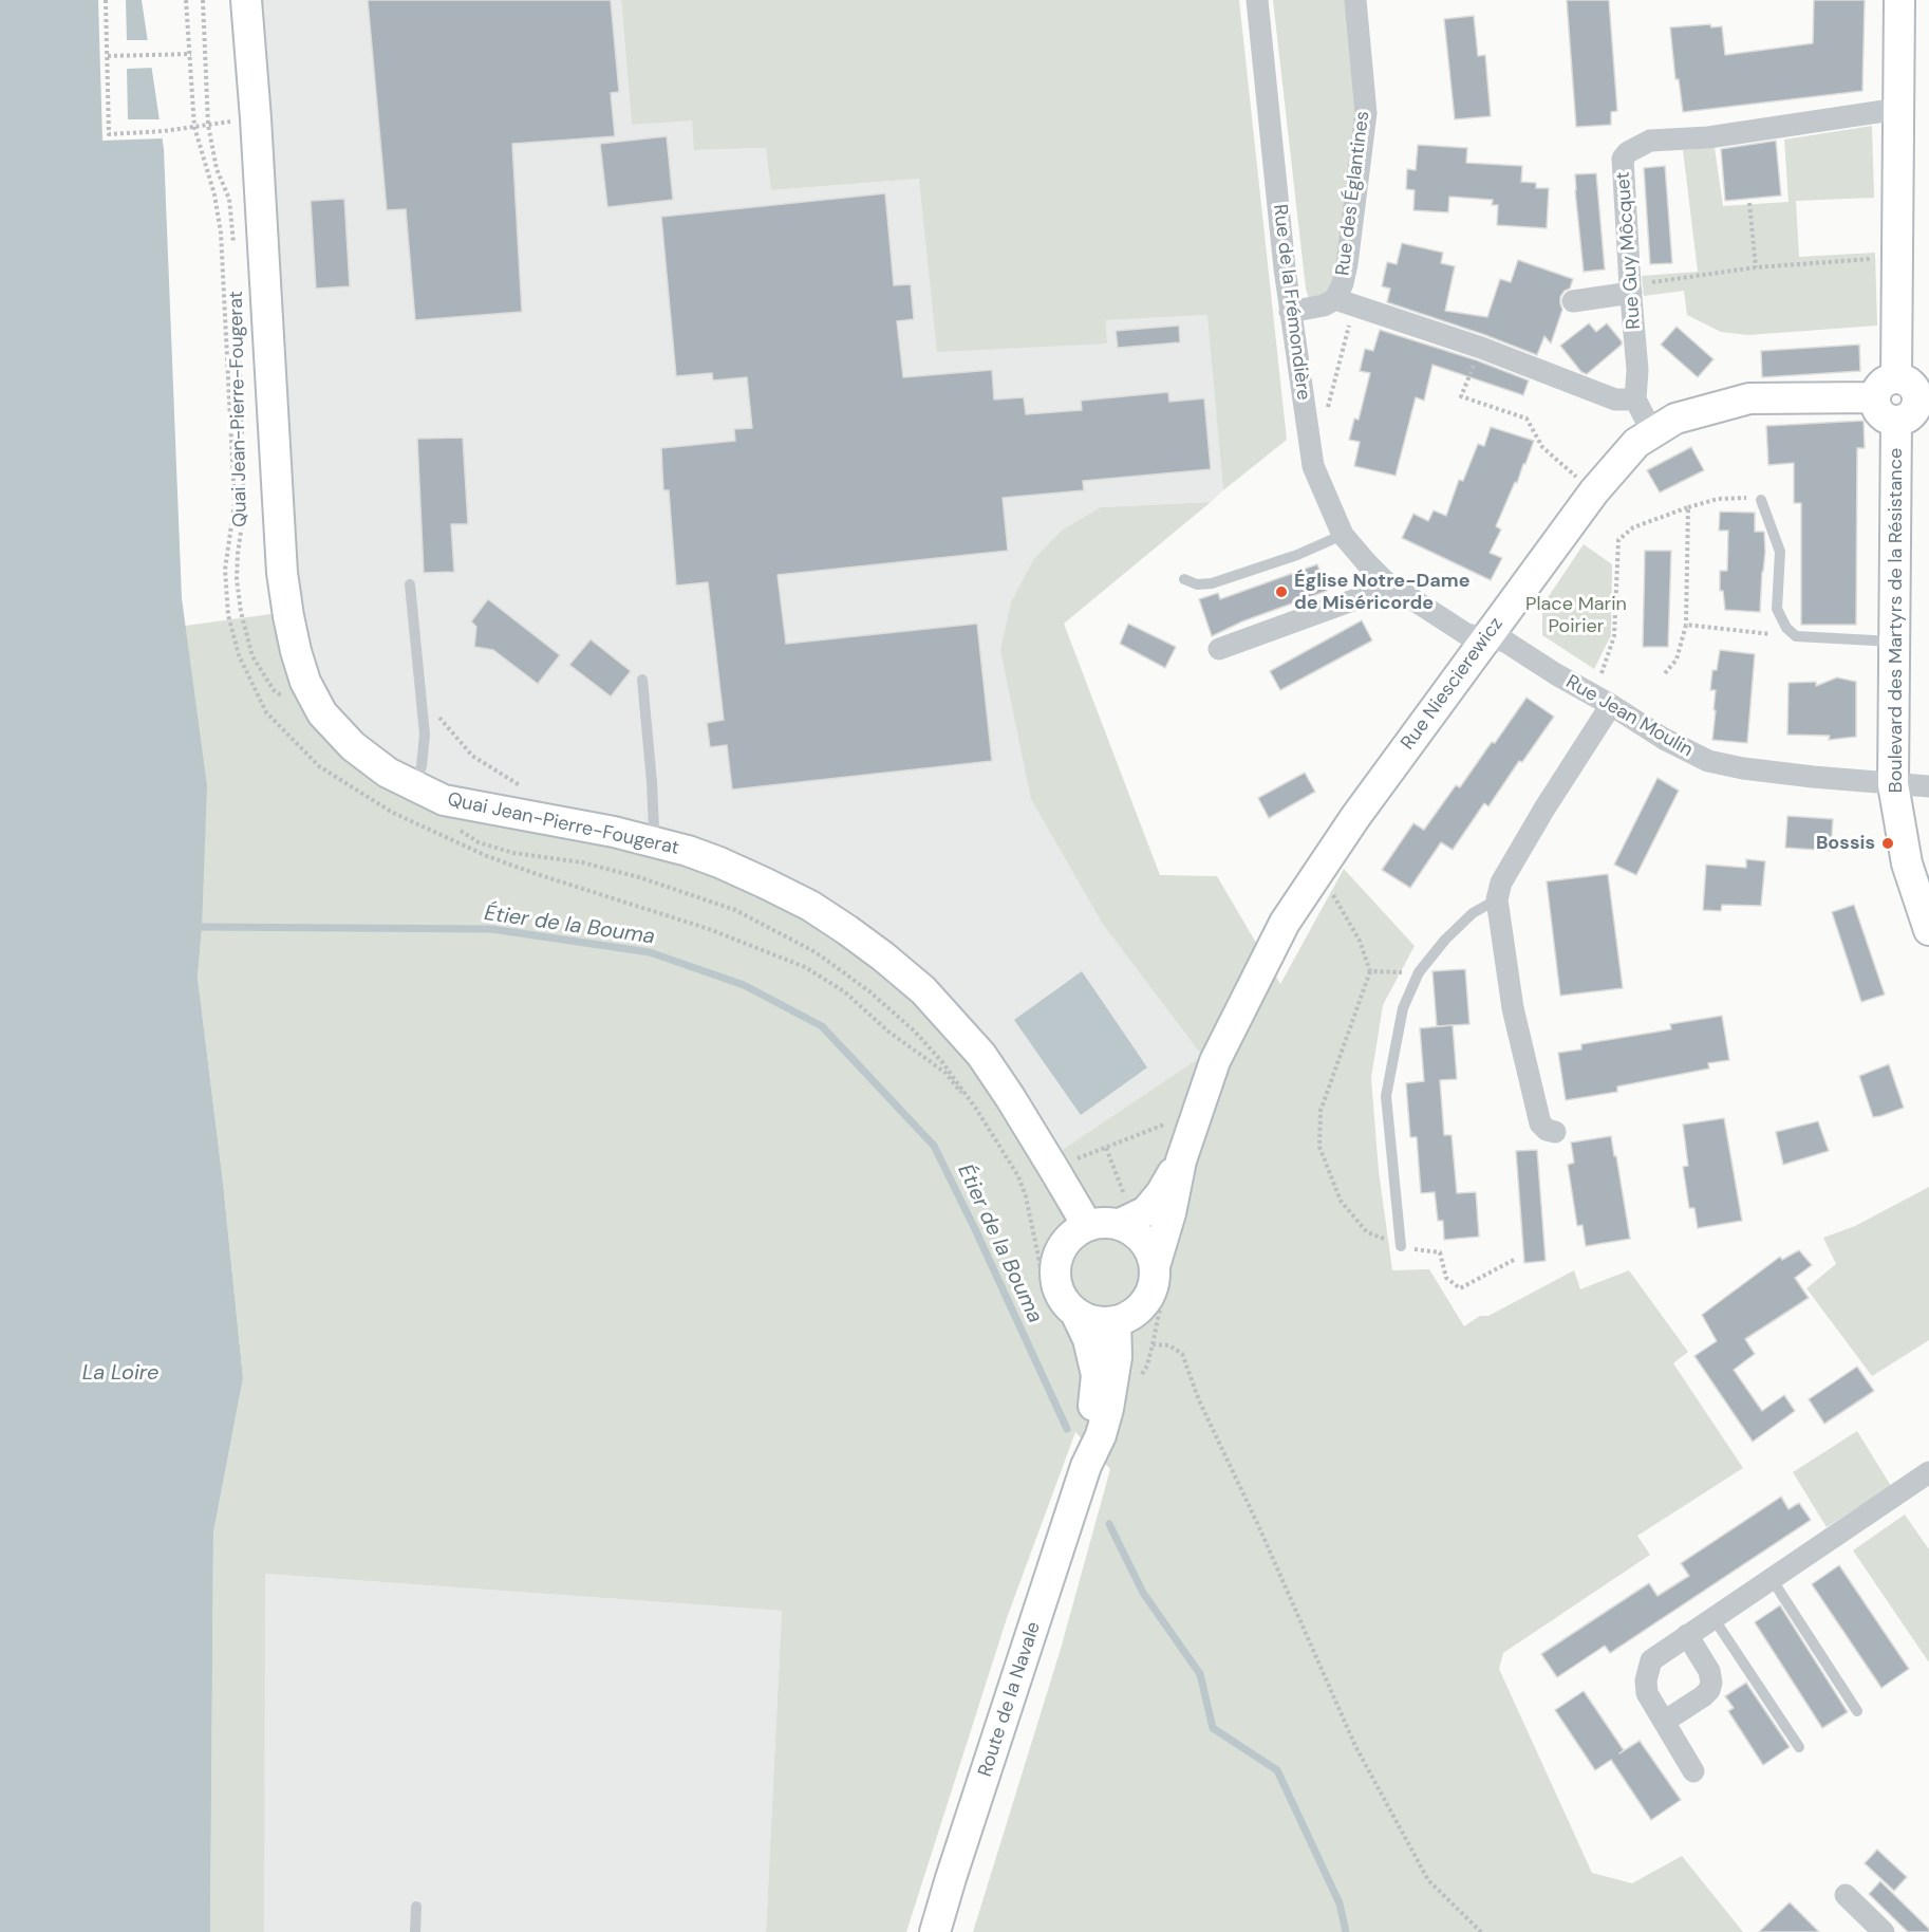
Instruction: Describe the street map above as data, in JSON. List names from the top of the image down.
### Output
{
  "streets": {
    "main road": [
      "Quai Jean-Pierre-Fougerat",
      "Boulevard des Martyrs de la Résistance",
      "Rue Niescierewicz",
      "Route de la Navale"
    ],
    "street": [
      "Rue des Églantines",
      "Rue Guy Môcquet",
      "Rue de la Frémondière",
      "Rue Jean Moulin"
    ]
  },
  "crossings": [
    ["Rue des Églantines", "Rue de la Frémondière"],
    ["Rue de la Frémondière", "Rue Niescierewicz"],
    ["Rue de la Frémondière", "Rue Jean Moulin"],
    ["Quai Jean-Pierre-Fougerat", "Rue Niescierewicz"],
    ["Quai Jean-Pierre-Fougerat", "Route de la Navale"],
    ["Boulevard des Martyrs de la Résistance", "Rue Niescierewicz"],
    ["Boulevard des Martyrs de la Résistance", "Rue Jean Moulin"],
    ["Rue Niescierewicz", "Rue Jean Moulin"],
    ["Rue Niescierewicz", "Route de la Navale"]
  ],
  "water": ["Étier de la Bouma", "La Loire"],
  "parks": ["Place Marin Poirier"],
  "places": ["Église Notre-Dame de Miséricorde", "Bossis"]
}
